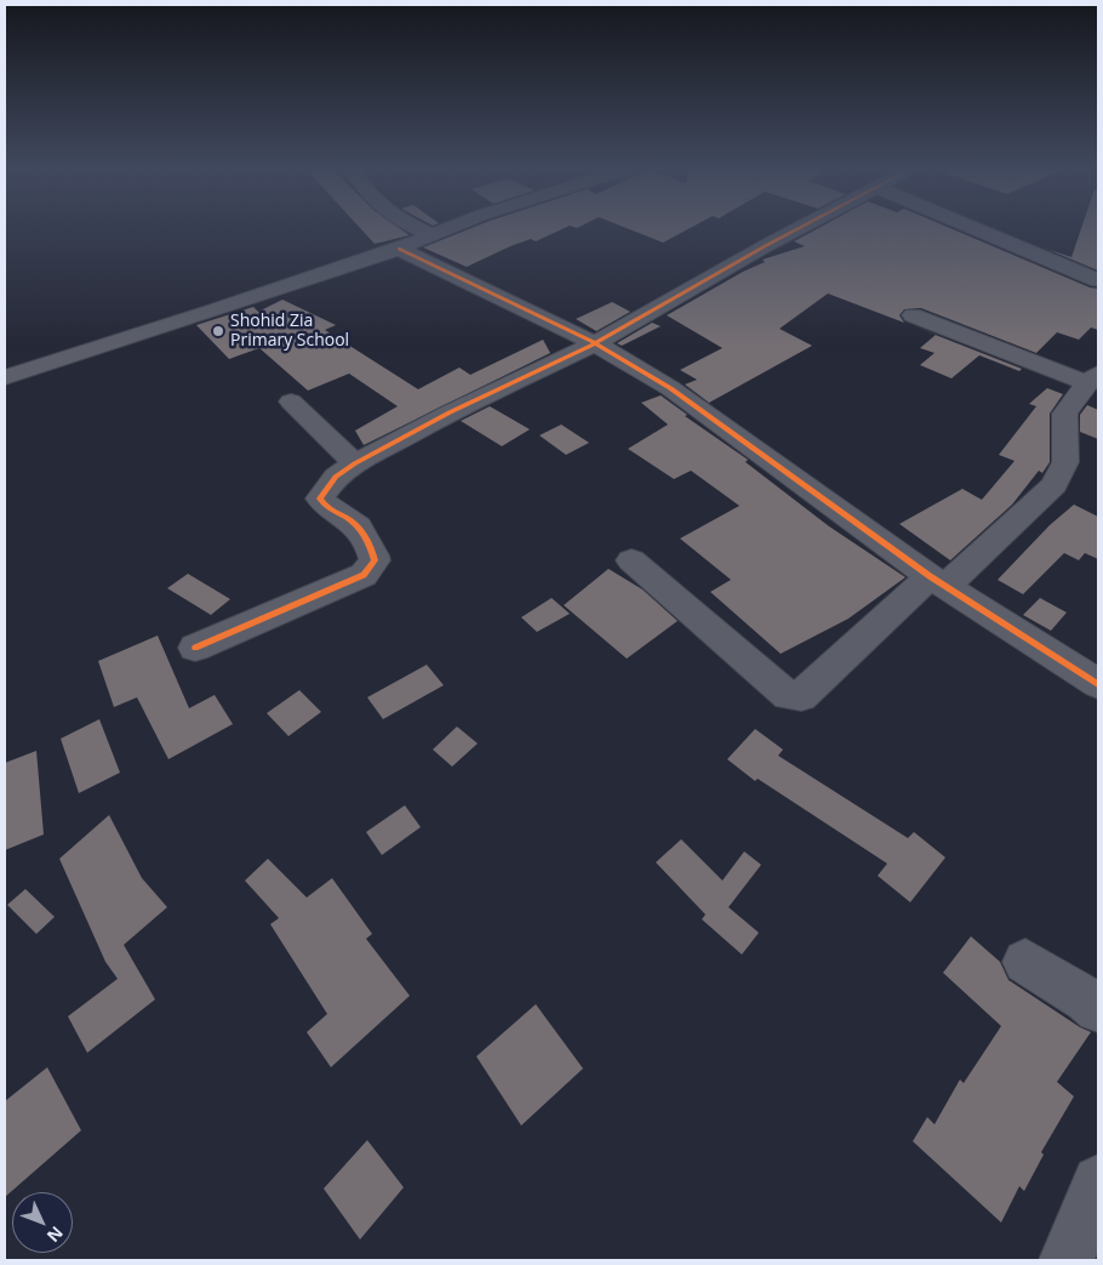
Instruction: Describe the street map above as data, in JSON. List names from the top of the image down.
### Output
{
  "places": ["Shohid Zia Primary School"],
  "north": "bottom right"
}
